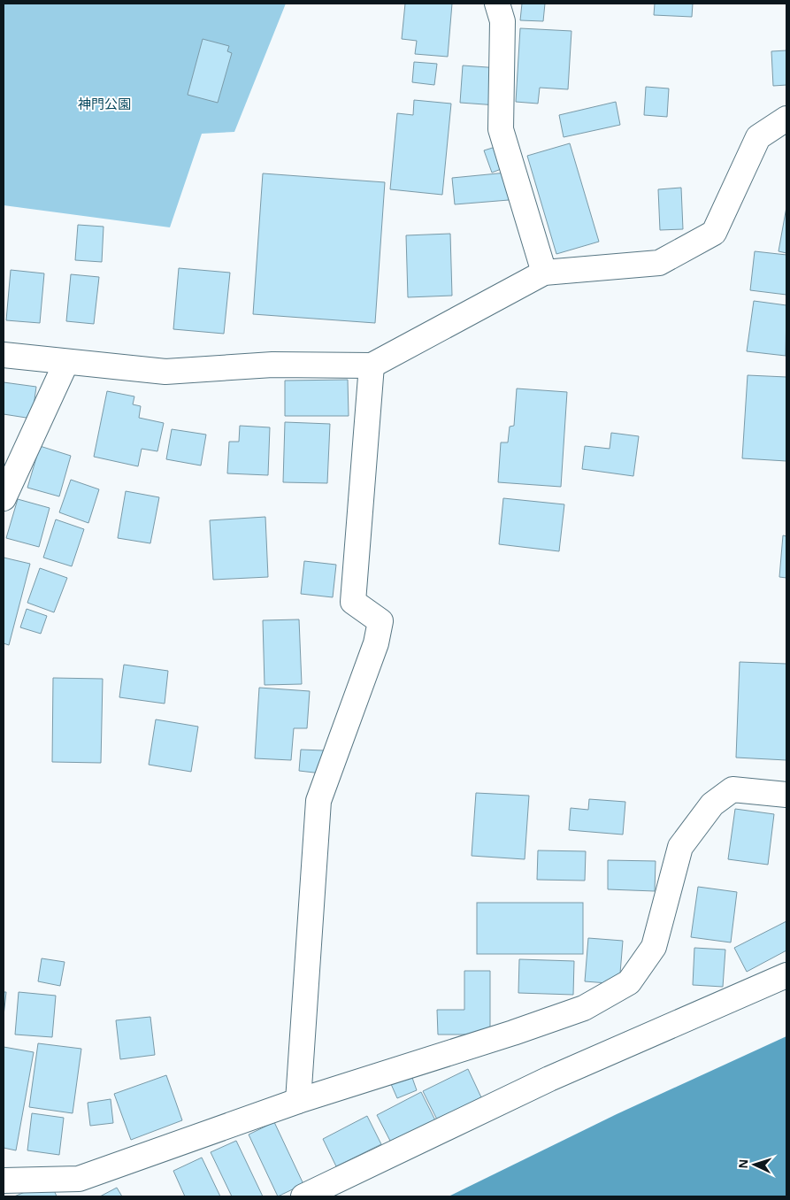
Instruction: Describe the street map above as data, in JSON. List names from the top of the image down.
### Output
{
  "parks": ["神門公園"],
  "north": "left"
}
